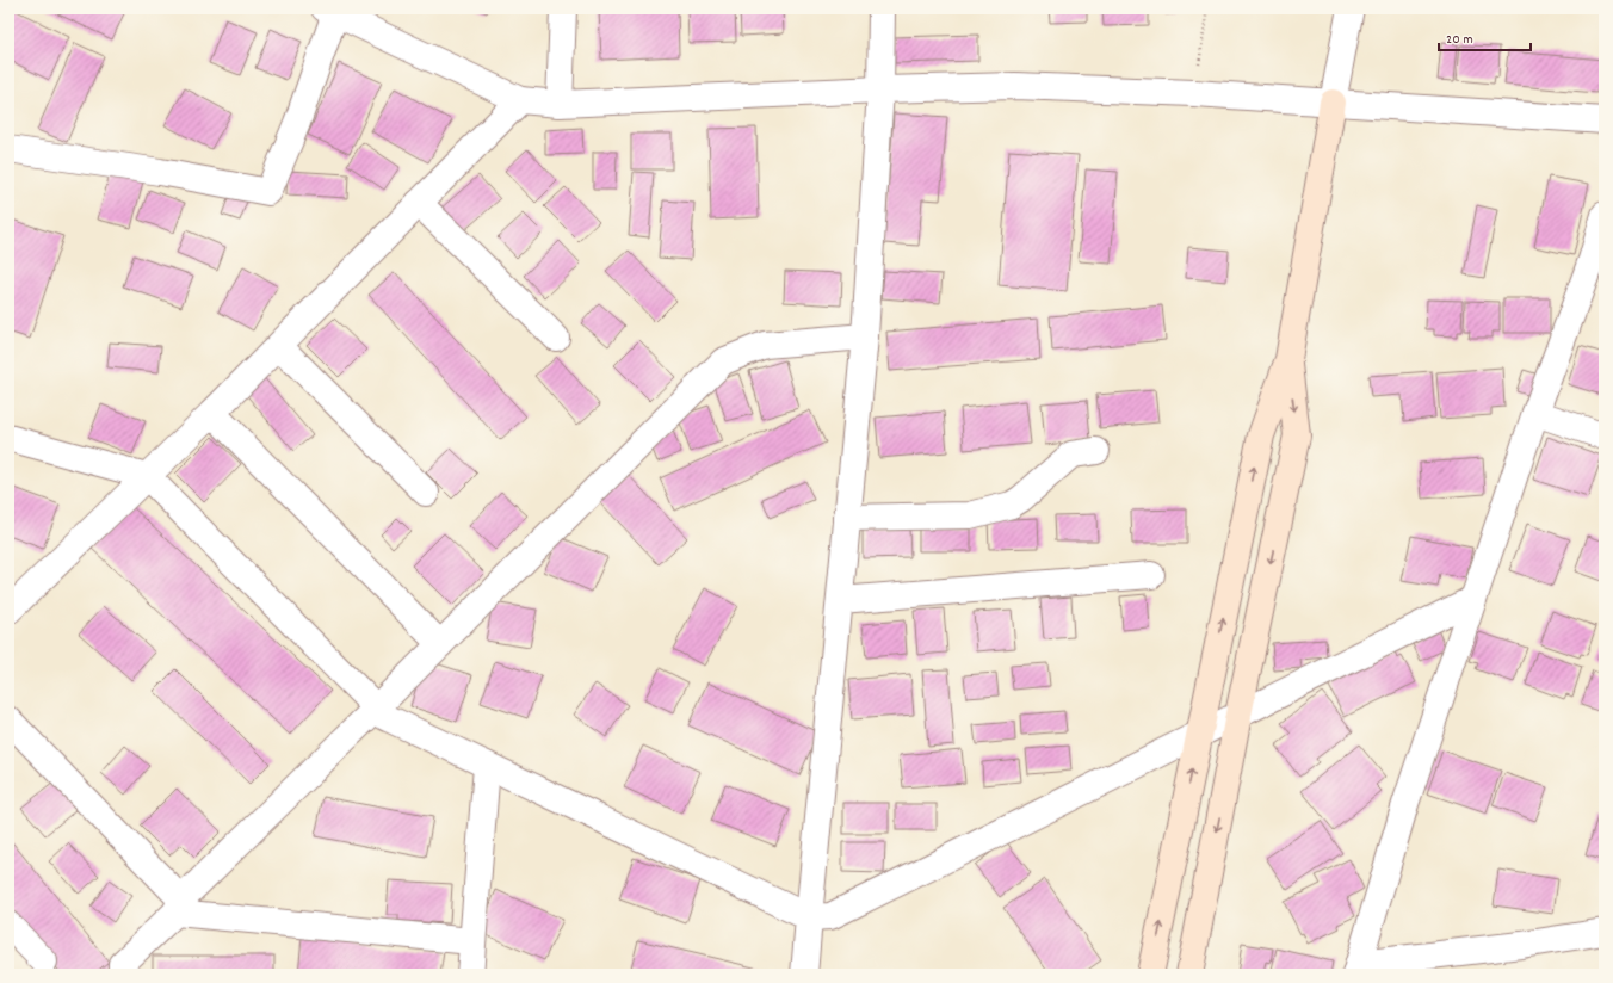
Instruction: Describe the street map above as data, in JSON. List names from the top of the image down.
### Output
{
  "scale_bar": "20 m"
}
